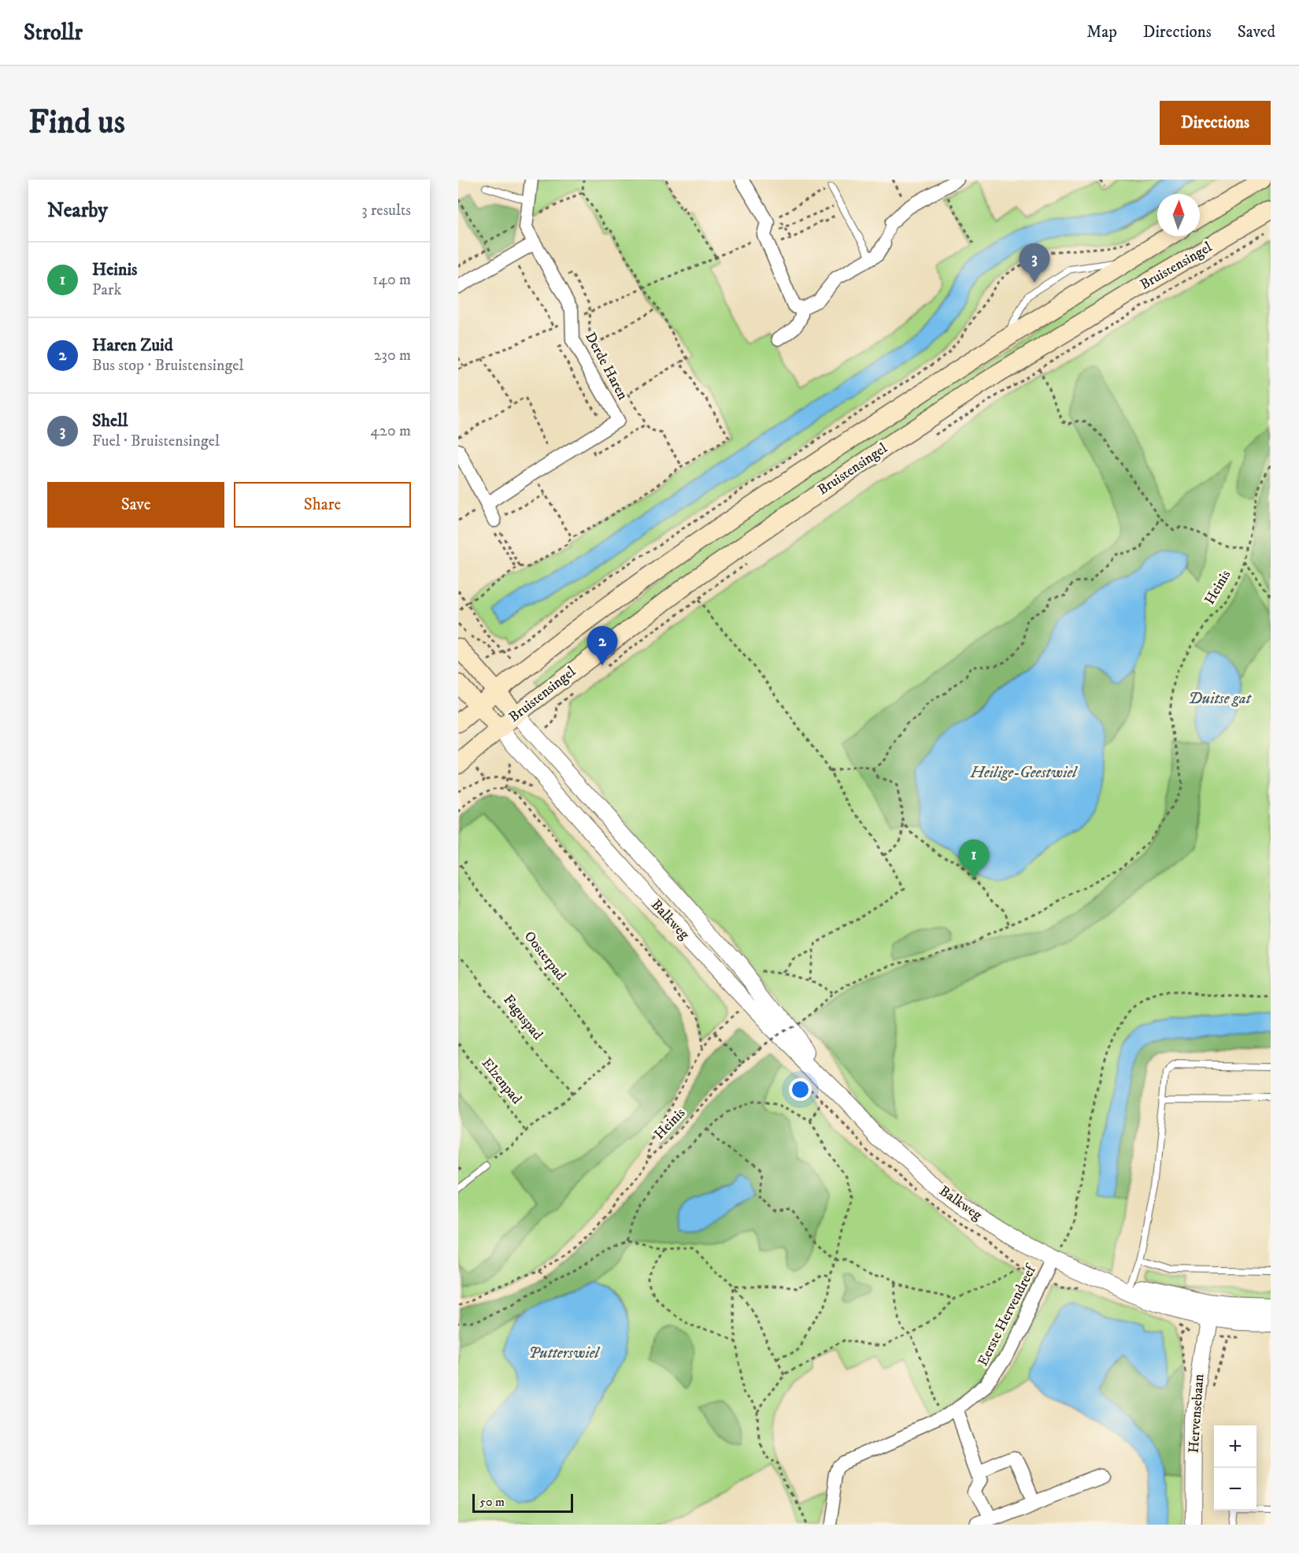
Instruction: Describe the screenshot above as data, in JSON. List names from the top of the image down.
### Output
{
  "streets": {
    "main road": ["Bruistensingel"],
    "street": [
      "Derde Haren",
      "Balkweg",
      "Eerste Hervendreef",
      "Hervensebaan"
    ],
    "path": [
      "Heinis",
      "Oosterpad",
      "Faguspad",
      "Elzenpad"
    ]
  },
  "crossings": [
    ["Bruistensingel", "Balkweg"],
    ["Balkweg", "Eerste Hervendreef"],
    ["Balkweg", "Hervensebaan"],
    ["Oosterpad", "Faguspad"]
  ],
  "water": ["Duitse gat", "Heilige-Geestwiel", "Putterswiel"],
  "scale_bar": "50 m",
  "north": "top",
  "page": {
    "header": "Strollr",
    "nav": ["Map", "Directions", "Saved"],
    "buttons": [
      "Directions",
      ["Save", "Share"]
    ],
    "title": "Find us",
    "heading": ["Nearby", "3 results"],
    "list": [
      {
        "mark": "1",
        "name": "Heinis",
        "note": "Park",
        "value": "140 m"
      },
      {
        "mark": "2",
        "name": "Haren Zuid",
        "note": "Bus stop · Bruistensingel",
        "value": "230 m"
      },
      {
        "mark": "3",
        "name": "Shell",
        "note": "Fuel · Bruistensingel",
        "value": "420 m"
      }
    ],
    "pins": ["3", "2", "1"],
    "map_buttons": ["+", "−"],
    "scale": "50 m"
  }
}
